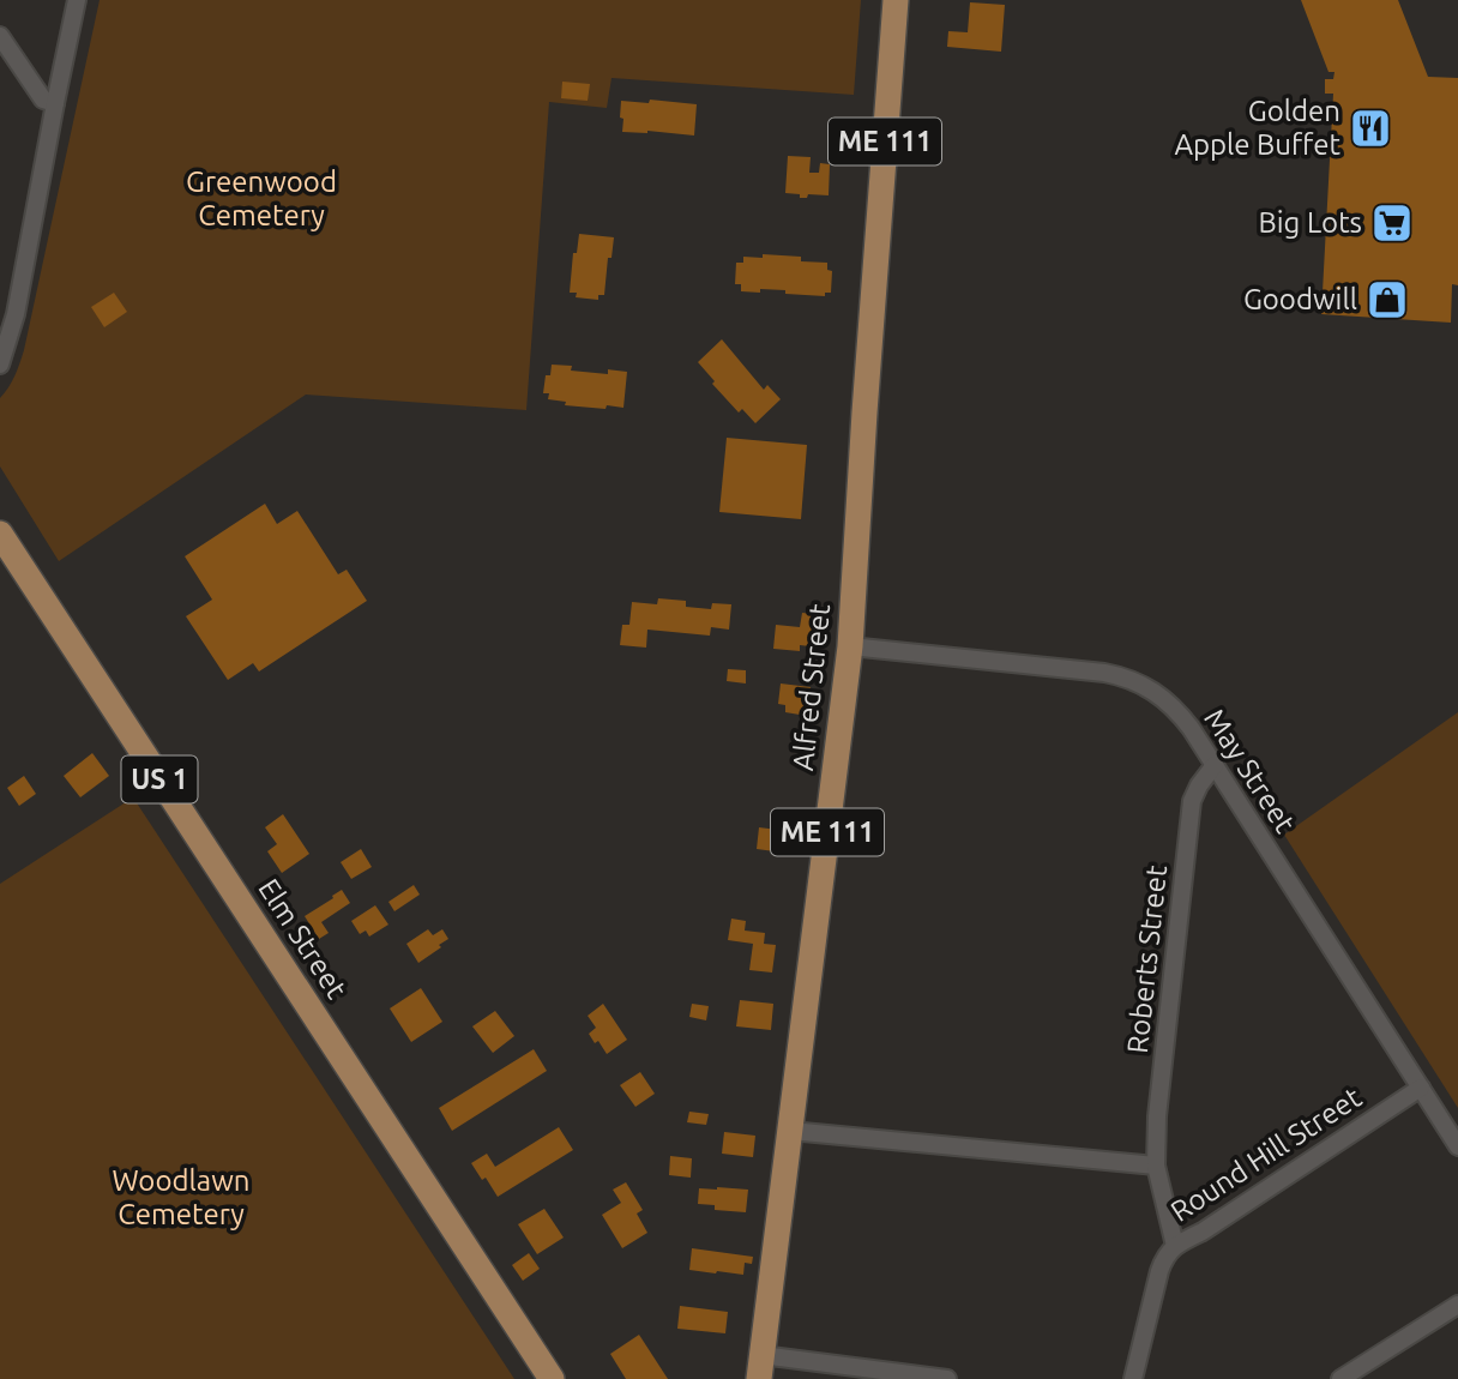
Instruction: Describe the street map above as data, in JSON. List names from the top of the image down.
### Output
{
  "streets": {
    "main road": [
      "ME 111",
      "Alfred Street",
      "US 1",
      "Elm Street"
    ],
    "street": ["May Street", "Roberts Street", "Round Hill Street"]
  },
  "crossings": [
    ["Alfred Street", "May Street"],
    ["May Street", "Roberts Street"],
    ["May Street", "Round Hill Street"],
    ["Roberts Street", "Round Hill Street"]
  ],
  "parks": ["Greenwood Cemetery", "Woodlawn Cemetery"],
  "places": {
    "restaurant": ["Golden Apple Buffet"],
    "supermarket": ["Big Lots"],
    "shop": ["Goodwill"]
  }
}
